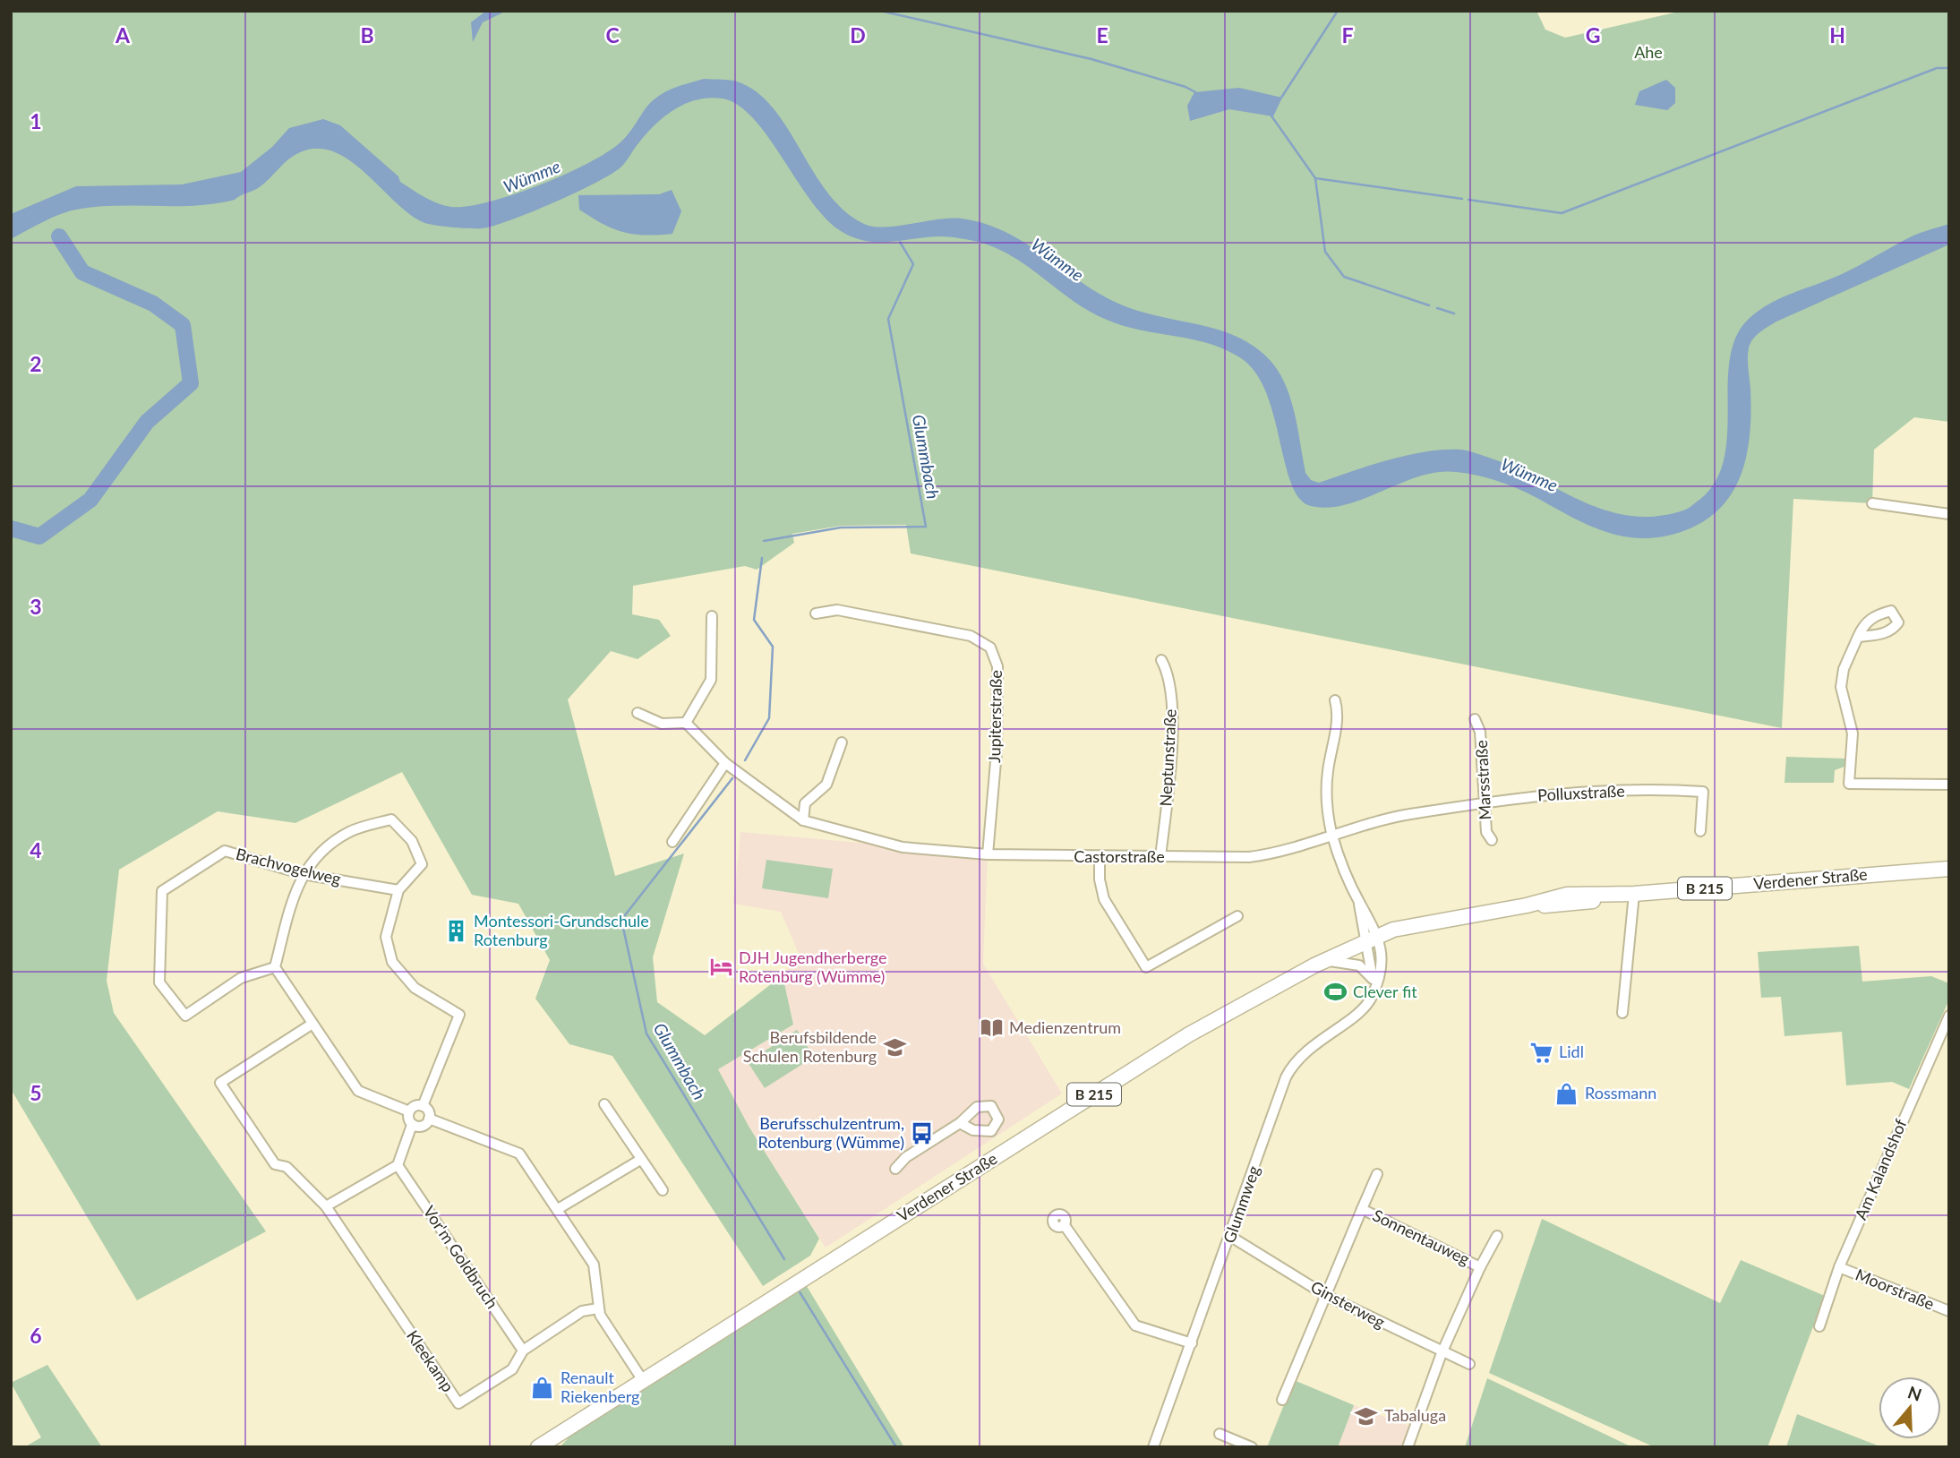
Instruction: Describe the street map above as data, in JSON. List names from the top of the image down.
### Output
{
  "streets": {
    "main road": ["Verdener Straße", "B 215"],
    "street": [
      "Jupiterstraße",
      "Neptunstraße",
      "Marsstraße",
      "Polluxstraße",
      "Castorstraße",
      "Brachvogelweg",
      "Am Kalandshof",
      "Glummweg",
      "Sonnentauweg",
      "Vor'm Goldbruch",
      "Moorstraße",
      "Ginsterweg",
      "Kleekamp"
    ]
  },
  "crossings": [
    ["Jupiterstraße", "Castorstraße"],
    ["Neptunstraße", "Castorstraße"],
    ["Marsstraße", "Polluxstraße"],
    ["Polluxstraße", "Castorstraße"],
    ["Verdener Straße", "Glummweg"],
    ["Am Kalandshof", "Moorstraße"],
    ["Glummweg", "Ginsterweg"],
    ["Sonnentauweg", "Ginsterweg"],
    ["Vor'm Goldbruch", "Kleekamp"]
  ],
  "water": ["Wümme", "Glummbach"],
  "parks": ["Ahe"],
  "places": {
    "building": ["Montessori-Grundschule Rotenburg"],
    "hotel": ["DJH Jugendherberge Rotenburg (Wümme)"],
    "sports": ["Clever fit"],
    "library": ["Medienzentrum"],
    "school or university": ["Berufsbildende Schulen Rotenburg", "Tabaluga"],
    "supermarket": ["Lidl"],
    "shop": ["Rossmann", "Renault Riekenberg"],
    "bus stop": ["Berufsschulzentrum, Rotenburg (Wümme)"]
  },
  "north": "top",
  "grid": {
    "columns": [
      "A",
      "B",
      "C",
      "D",
      "E",
      "F",
      "G",
      "H"
    ],
    "rows": [
      "1",
      "2",
      "3",
      "4",
      "5",
      "6"
    ]
  }
}
